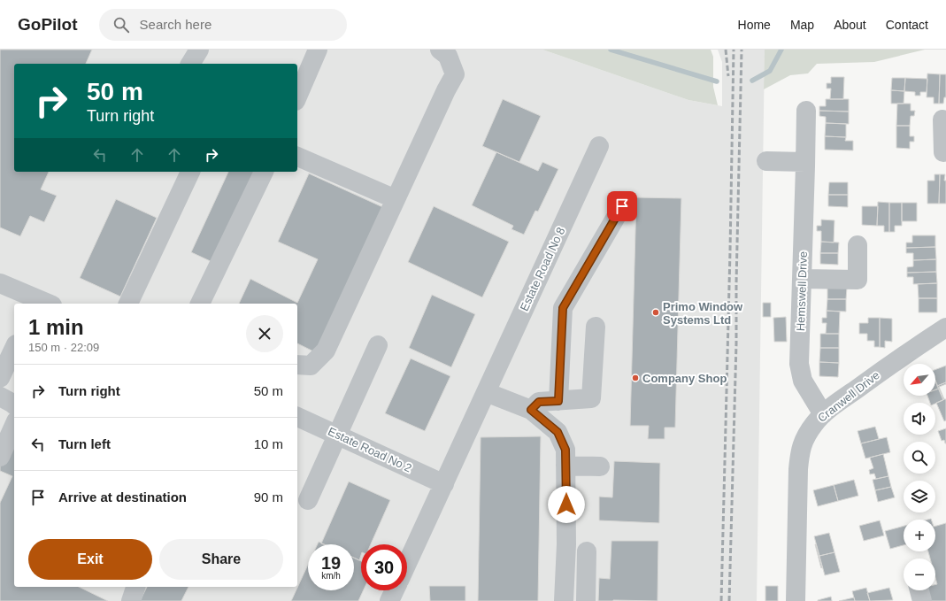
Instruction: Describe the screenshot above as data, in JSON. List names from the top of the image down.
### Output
{
  "streets": {
    "street": [
      "Estate Road No 8",
      "Hemswell Drive",
      "Cranwell Drive",
      "Estate Road No 2"
    ]
  },
  "crossings": [
    ["Estate Road No 8", "Estate Road No 2"],
    ["Hemswell Drive", "Cranwell Drive"]
  ],
  "places": ["Primo Window Systems Ltd", "Company Shop"],
  "north": "bottom left",
  "page": {
    "header": "GoPilot",
    "search": "Search here",
    "nav": [
      "Home",
      "Map",
      "About",
      "Contact"
    ],
    "turn": ["50 m", "Turn right"],
    "heading": ["1 min", "150 m · 22:09"],
    "map_buttons": ["+", "−"],
    "list": [
      {
        "name": "Turn right",
        "value": "50 m"
      },
      {
        "name": "Turn left",
        "value": "10 m"
      },
      {
        "name": "Arrive at destination",
        "value": "90 m"
      }
    ],
    "buttons": ["Exit", "Share"],
    "speed": "19 km/h",
    "limit": "30"
  }
}
